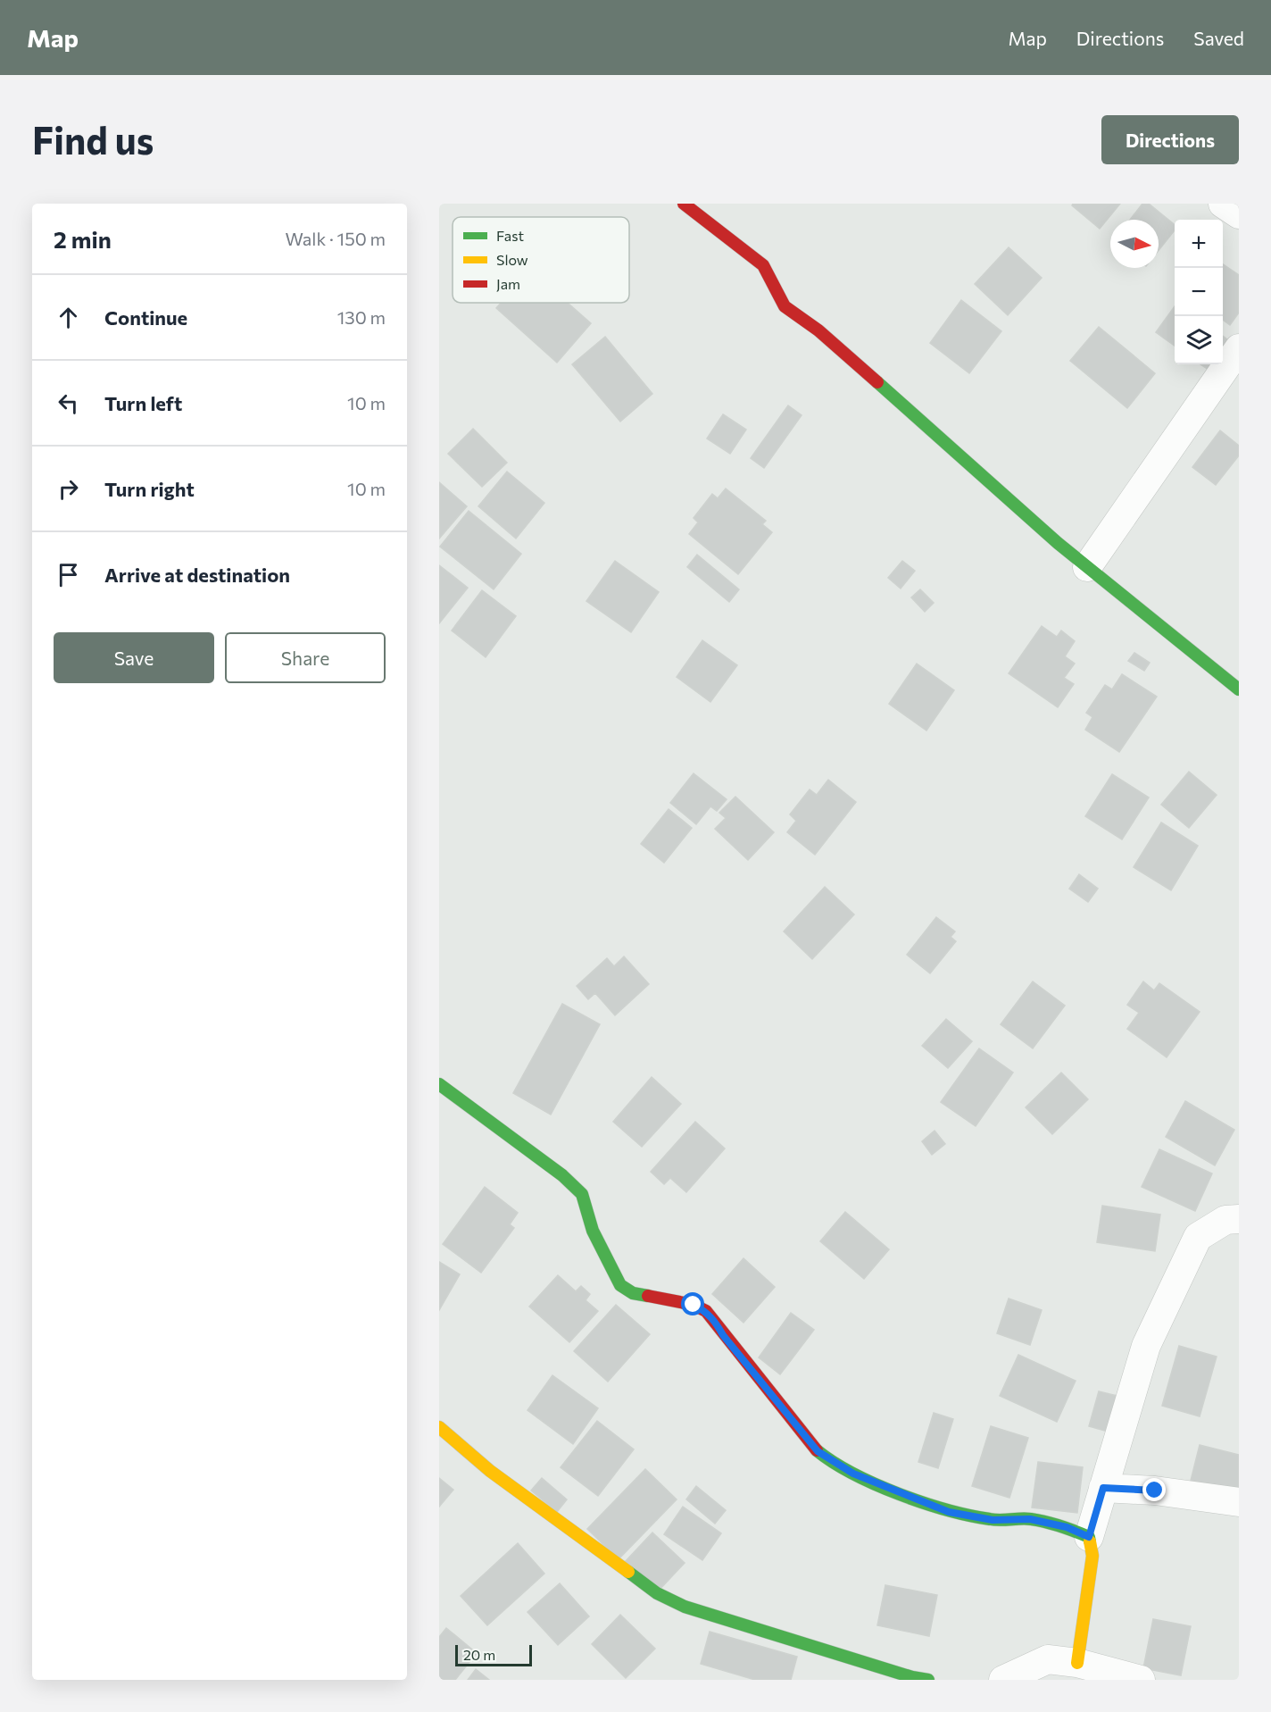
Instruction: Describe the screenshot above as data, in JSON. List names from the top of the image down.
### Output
{
  "legend": ["Fast", "Slow", "Jam"],
  "scale_bar": "20 m",
  "north": "right",
  "page": {
    "header": "Map",
    "nav": ["Map", "Directions", "Saved"],
    "buttons": [
      "Directions",
      ["Save", "Share"]
    ],
    "title": "Find us",
    "heading": ["2 min", "Walk · 150 m"],
    "map_buttons": ["+", "−"],
    "list": [
      ["Continue", "130 m"],
      ["Turn left", "10 m"],
      ["Turn right", "10 m"],
      "Arrive at destination"
    ],
    "scale": "20 m"
  }
}
